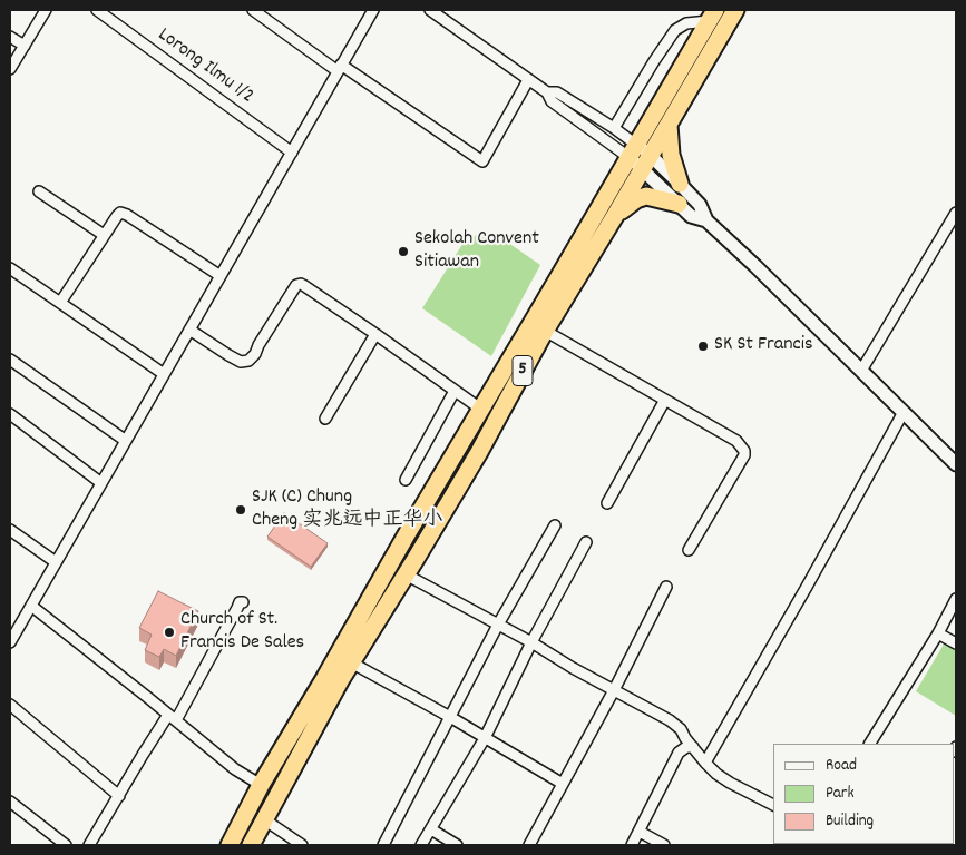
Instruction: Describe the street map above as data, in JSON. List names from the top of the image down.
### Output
{
  "streets": {
    "highway": ["5"],
    "street": ["Lorong Ilmu 1/2"]
  },
  "places": [
    "Sekolah Convent Sitiawan",
    "SK St Francis",
    "SJK (C) Chung Cheng 实兆远中正华小",
    "Church of St. Francis De Sales"
  ],
  "legend": ["Road", "Park", "Building"]
}
